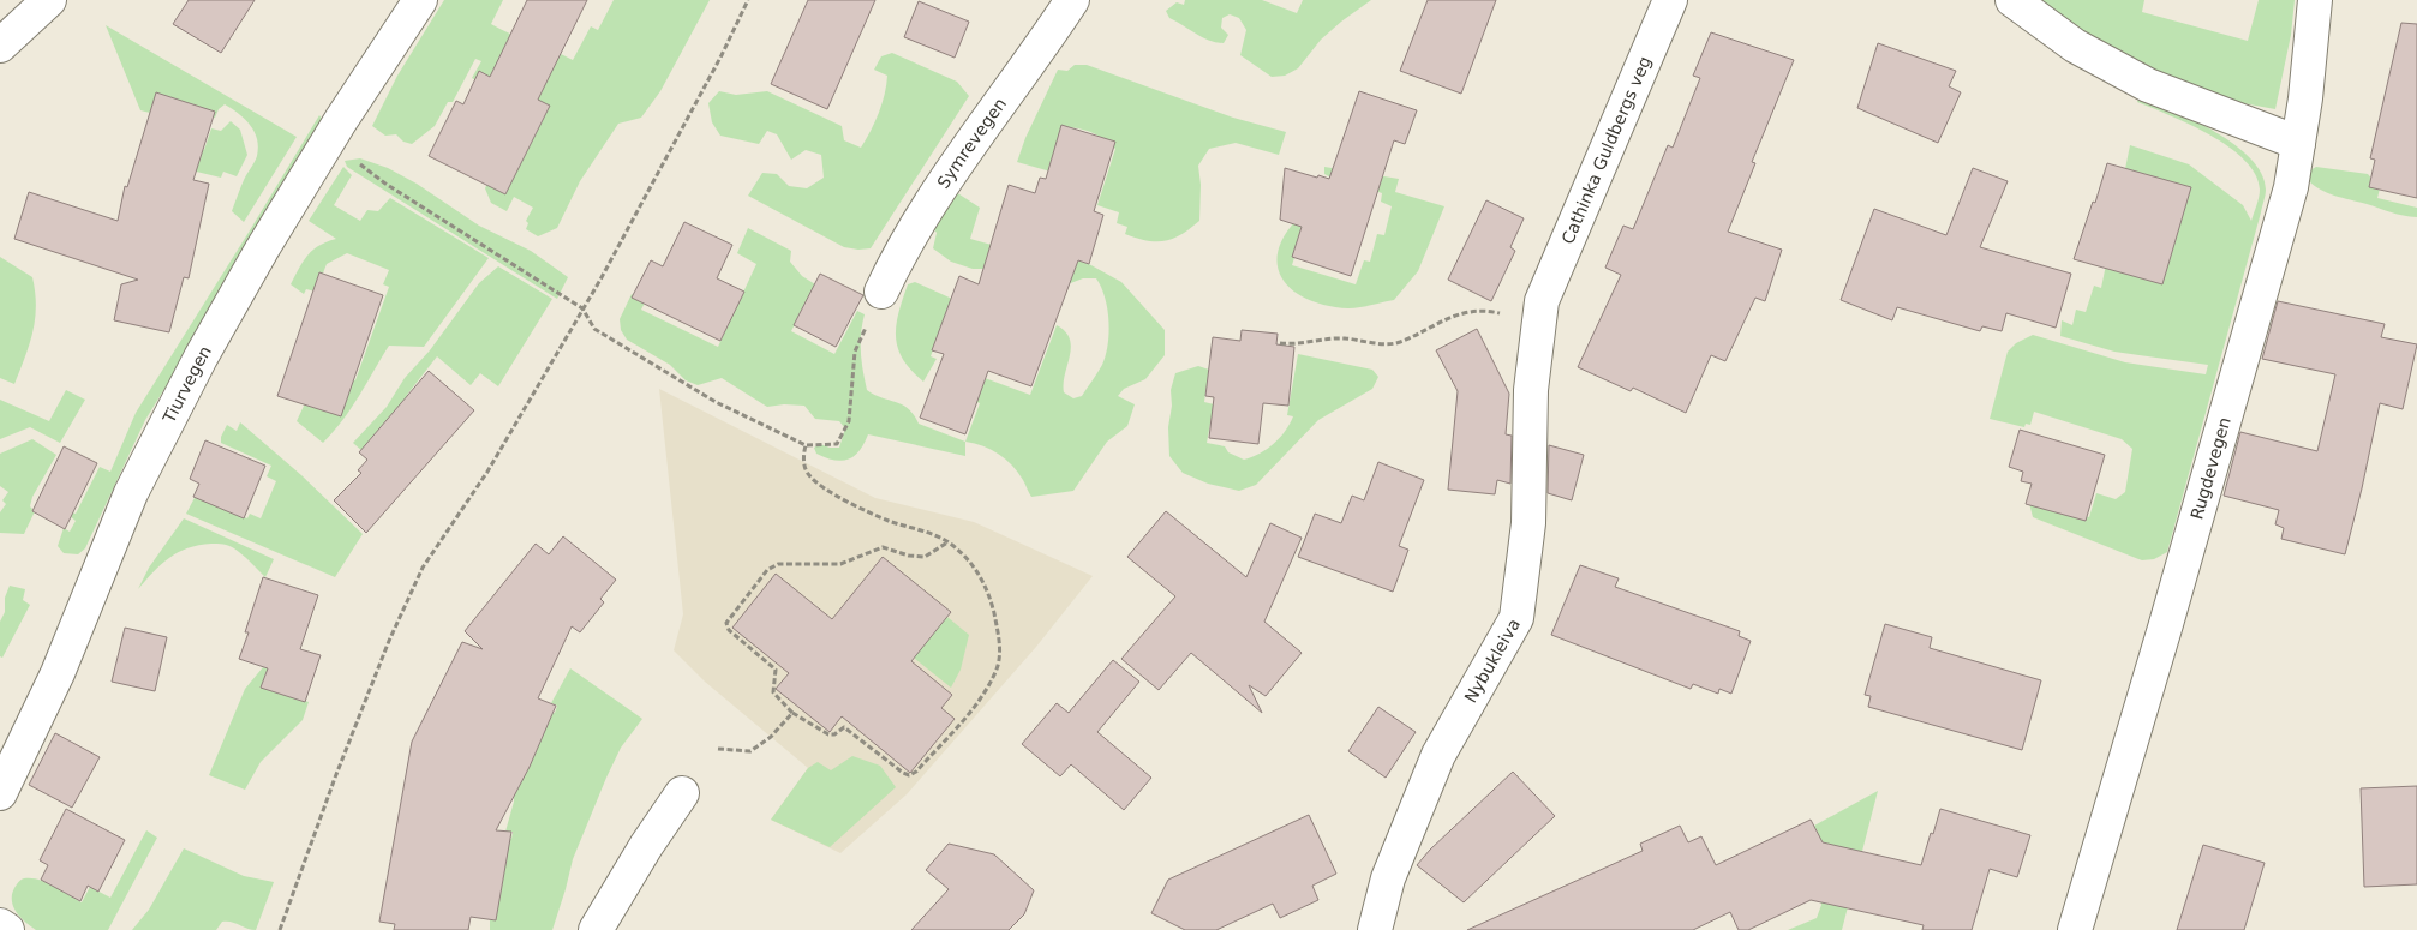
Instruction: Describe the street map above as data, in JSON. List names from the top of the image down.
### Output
{
  "streets": {
    "street": [
      "Symrevegen",
      "Cathinka Guldbergs veg",
      "Tiurvegen",
      "Rugdevegen",
      "Nybukleiva"
    ]
  },
  "crossings": [
    ["Cathinka Guldbergs veg", "Nybukleiva"]
  ]
}
